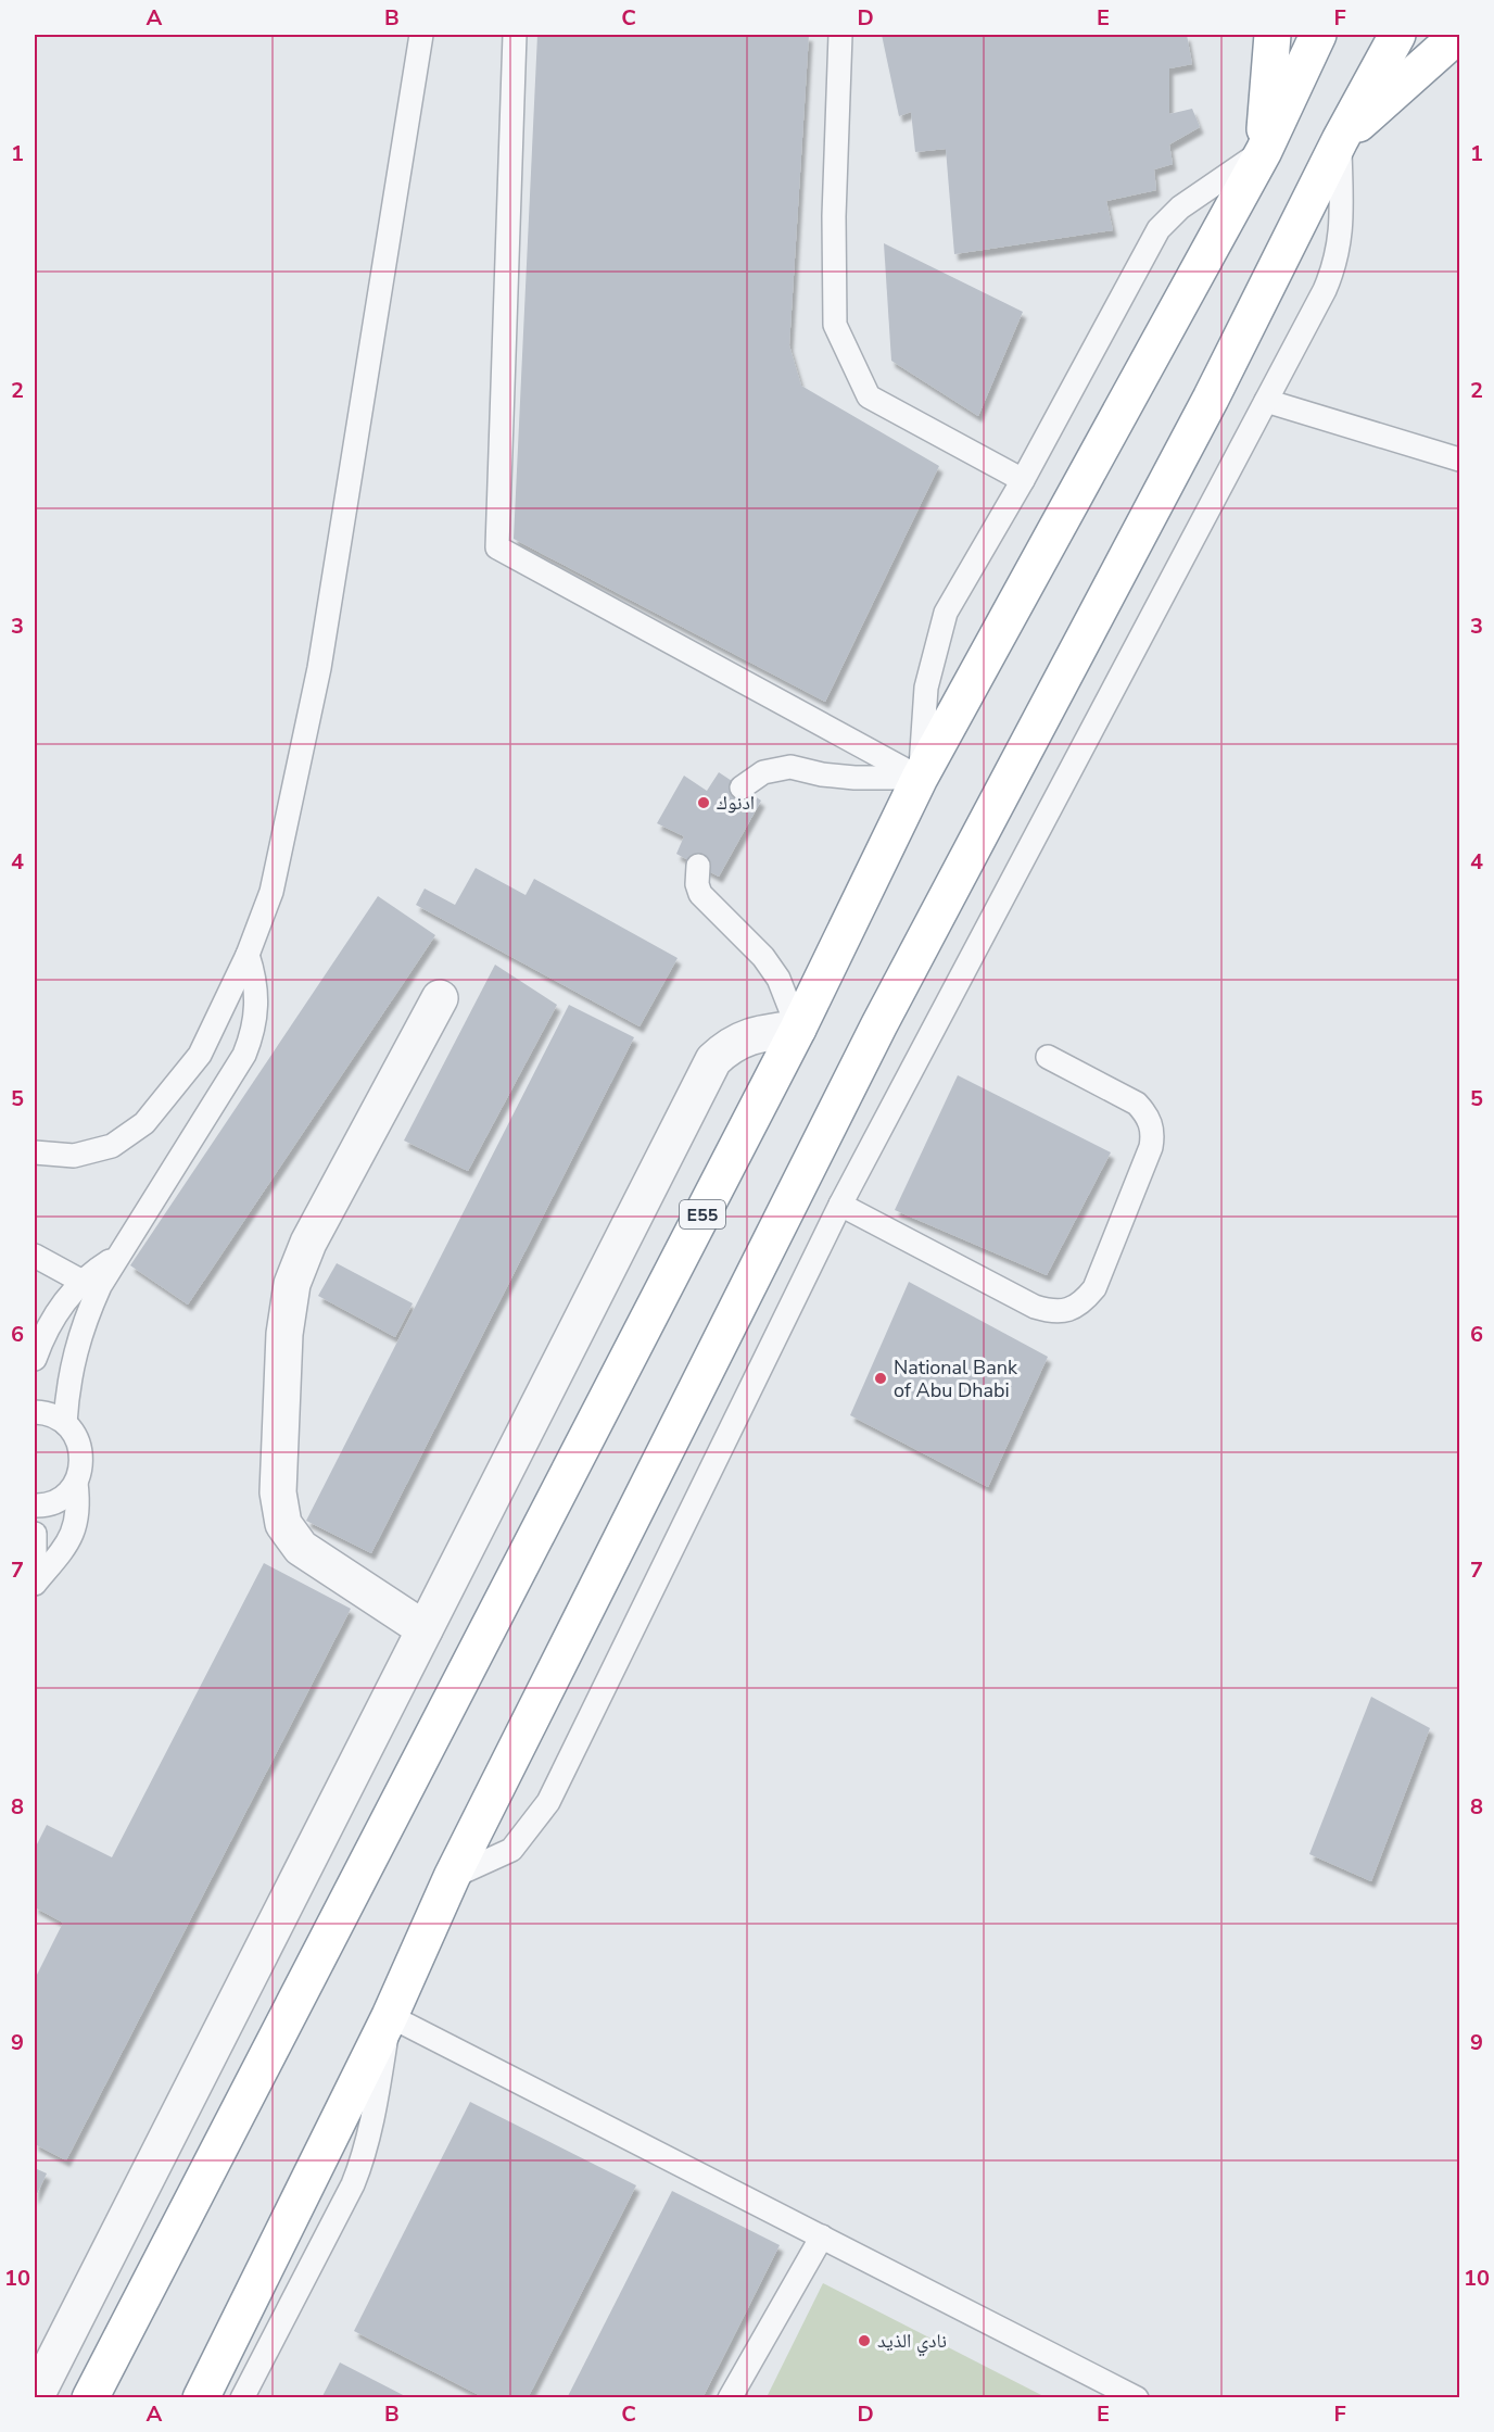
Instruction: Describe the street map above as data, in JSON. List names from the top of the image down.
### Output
{
  "streets": {
    "highway": ["E55"]
  },
  "places": ["ادنوك", "National Bank of Abu Dhabi", "نادي الذيد"],
  "grid": {
    "columns": [
      "A",
      "B",
      "C",
      "D",
      "E",
      "F"
    ],
    "rows": [
      "1",
      "2",
      "3",
      "4",
      "5",
      "6",
      "7",
      "8",
      "9",
      "10"
    ]
  }
}
